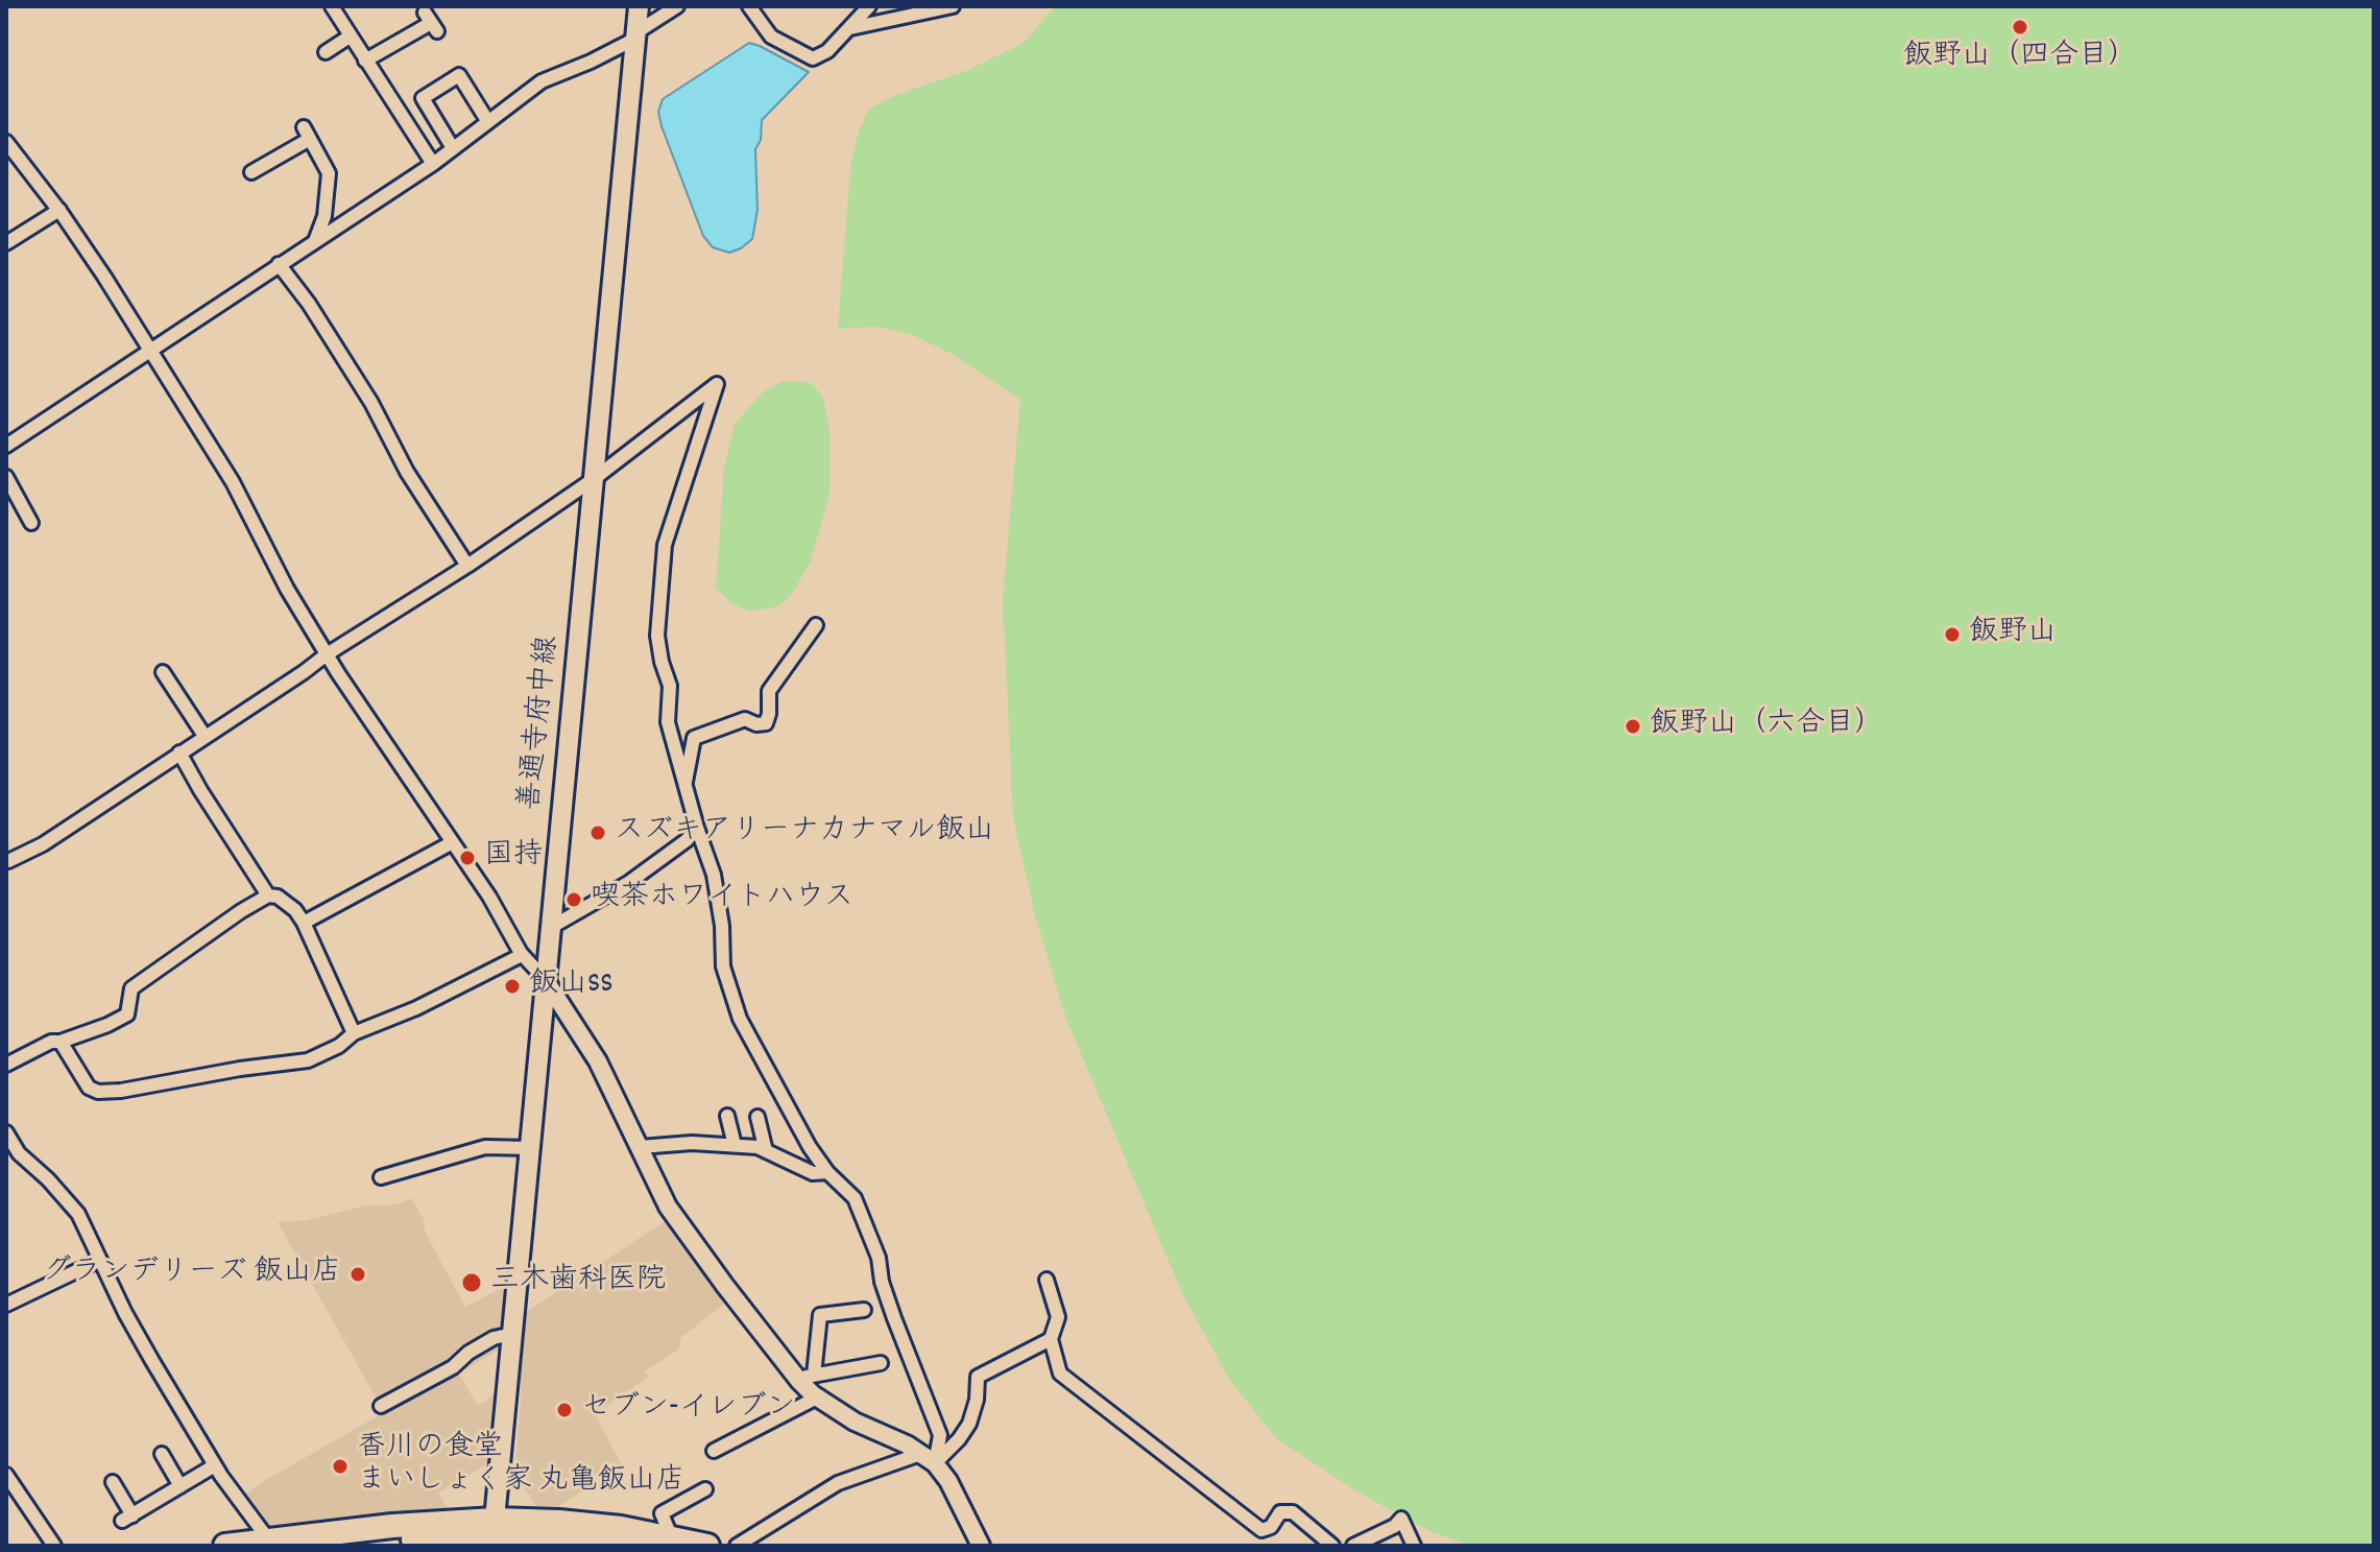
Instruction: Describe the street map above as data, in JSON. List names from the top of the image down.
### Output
{
  "streets": {
    "main road": ["善通寺府中線"]
  },
  "places": [
    "飯野山（四合目）",
    "飯野山",
    "飯野山（六合目）",
    "スズキアリーナカナマル飯山",
    "国持",
    "喫茶ホワイトハウス",
    "飯山SS",
    "グランデリーズ 飯山店",
    "三木歯科医院",
    "セブン-イレブン",
    "香川の食堂 まいしょく家 丸亀飯山店"
  ]
}
